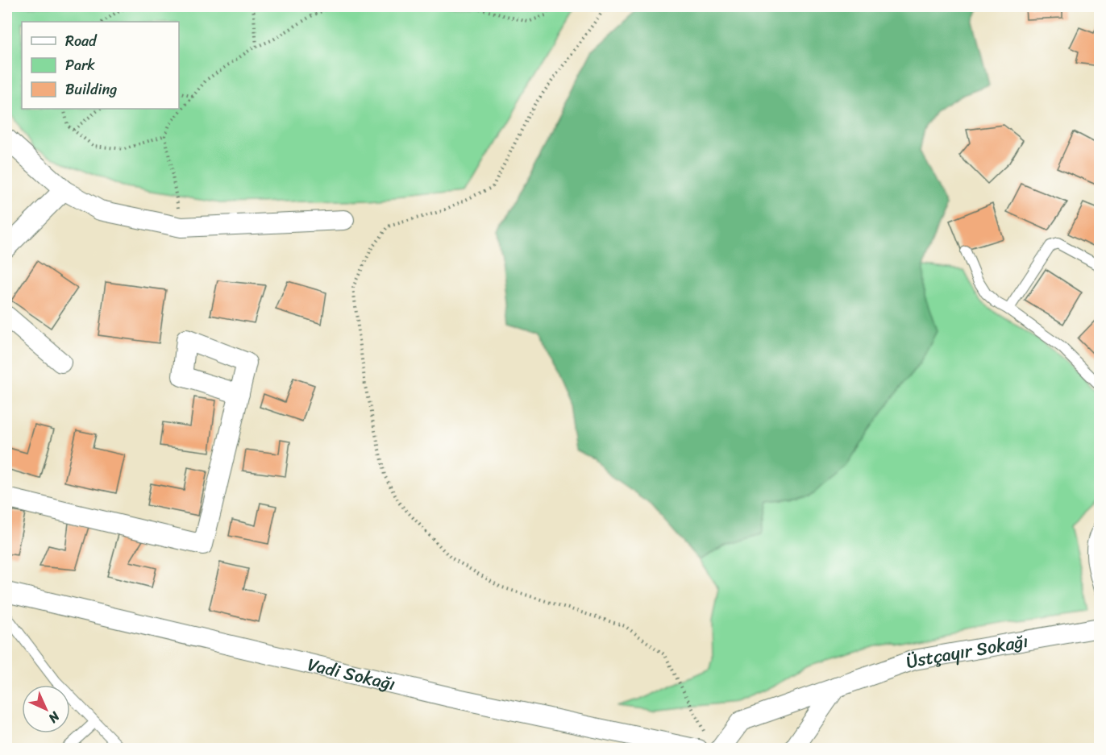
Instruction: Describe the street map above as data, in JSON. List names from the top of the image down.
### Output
{
  "streets": {
    "street": ["Üstçayır Sokağı", "Vadi Sokağı"]
  },
  "legend": ["Road", "Park", "Building"],
  "north": "bottom right"
}
